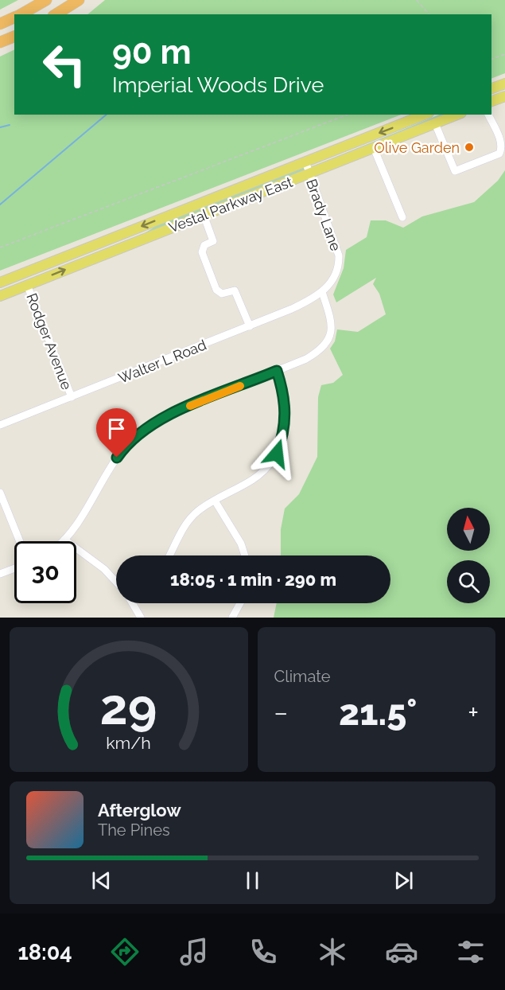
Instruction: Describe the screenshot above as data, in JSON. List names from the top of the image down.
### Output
{
  "streets": {
    "main road": ["Vestal Parkway East"],
    "street": ["Brady Lane", "Rodger Avenue", "Walter L Road"]
  },
  "crossings": [
    ["Vestal Parkway East", "Brady Lane"],
    ["Vestal Parkway East", "Rodger Avenue"],
    ["Brady Lane", "Walter L Road"],
    ["Rodger Avenue", "Walter L Road"]
  ],
  "places": ["Olive Garden"],
  "north": "top",
  "page": {
    "turn": ["90 m", "Imperial Woods Drive"],
    "limit": "30",
    "trip": "18:05 · 1 min · 290 m",
    "tile": "Climate",
    "heat": ["−", "21.5°", "+"],
    "song": ["Afterglow", "The Pines"],
    "tabs": "18:04",
    "gauge": ["29", "km/h"]
  }
}
